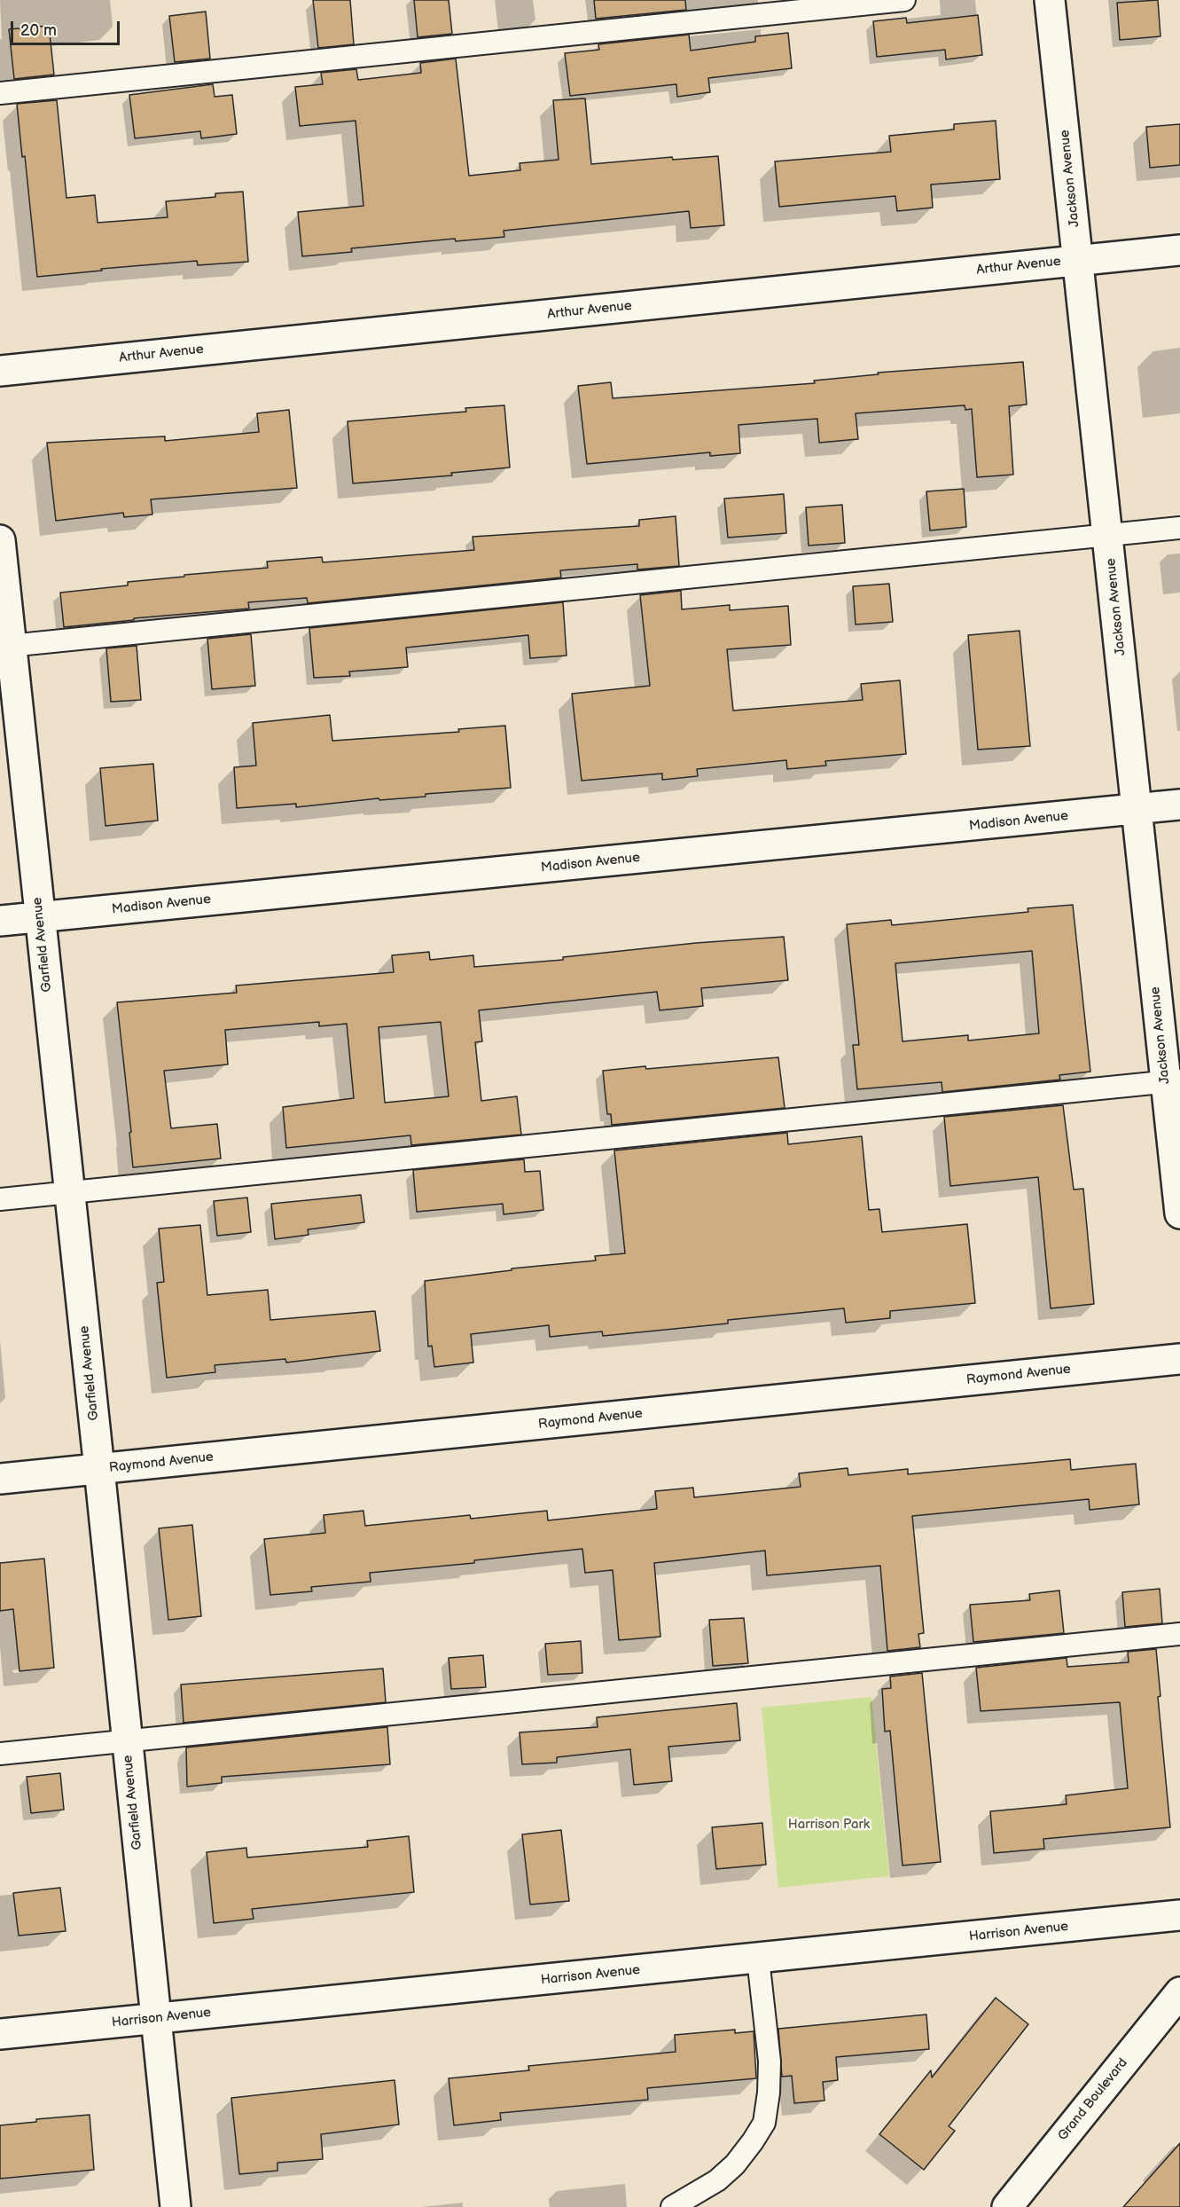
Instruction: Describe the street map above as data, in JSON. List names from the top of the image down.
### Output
{
  "streets": {
    "street": [
      "Jackson Avenue",
      "Arthur Avenue",
      "Madison Avenue",
      "Garfield Avenue",
      "Raymond Avenue",
      "Harrison Avenue",
      "Grand Boulevard"
    ]
  },
  "crossings": [
    ["Jackson Avenue", "Arthur Avenue"],
    ["Jackson Avenue", "Madison Avenue"],
    ["Madison Avenue", "Garfield Avenue"],
    ["Garfield Avenue", "Raymond Avenue"],
    ["Garfield Avenue", "Harrison Avenue"]
  ],
  "parks": ["Harrison Park"],
  "scale_bar": "20 m"
}
